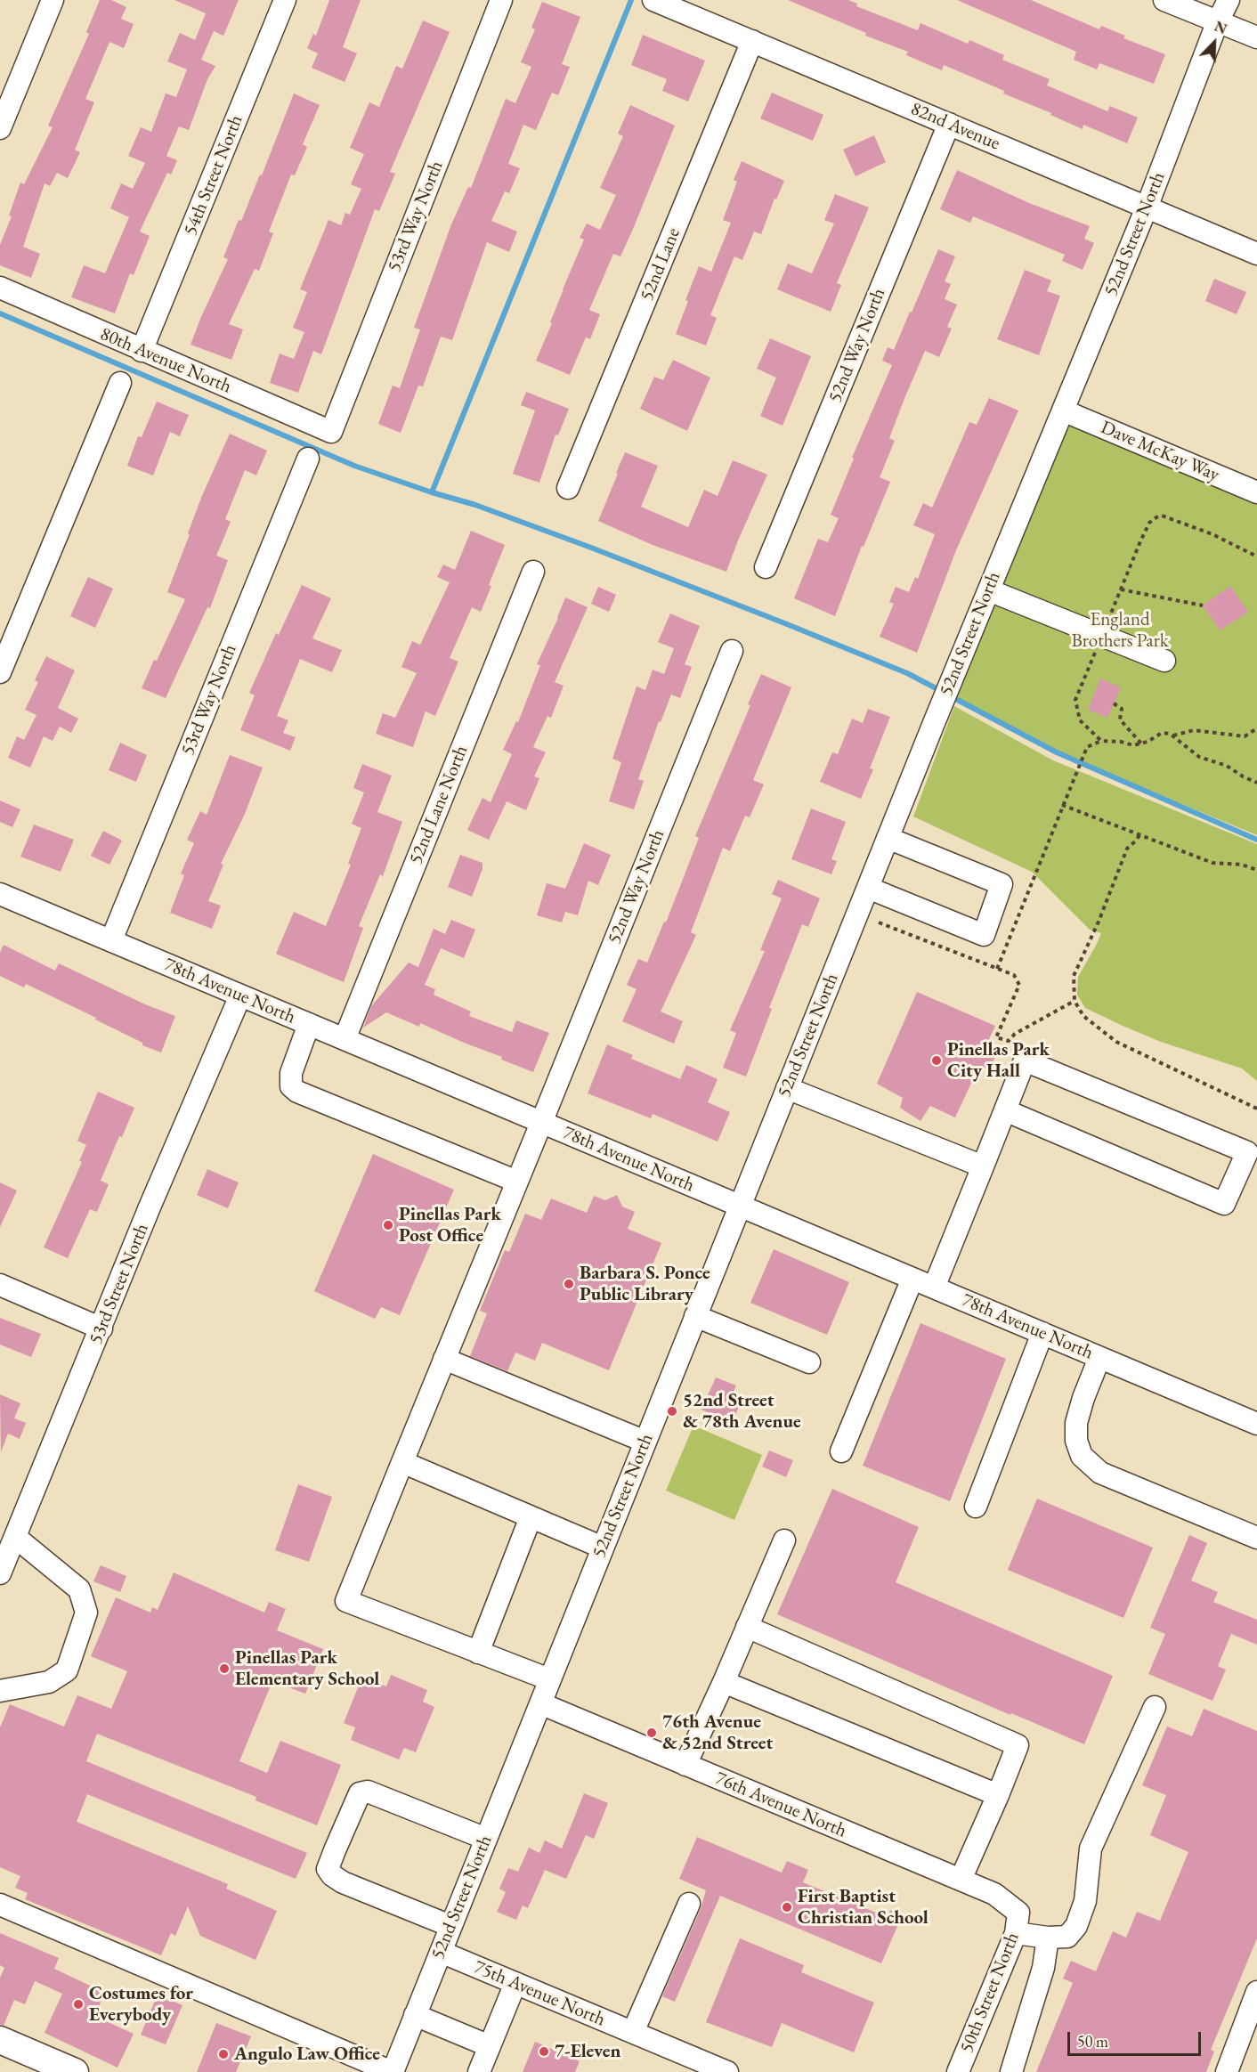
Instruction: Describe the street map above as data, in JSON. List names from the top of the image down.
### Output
{
  "streets": {
    "street": [
      "82nd Avenue",
      "54th Street North",
      "53rd Way North",
      "52nd Street North",
      "52nd Lane",
      "52nd Way North",
      "80th Avenue North",
      "Dave McKay Way",
      "52nd Lane North",
      "78th Avenue North",
      "53rd Street North",
      "76th Avenue North",
      "50th Street North",
      "75th Avenue North"
    ]
  },
  "crossings": [
    ["82nd Avenue", "52nd Street North"],
    ["82nd Avenue", "52nd Lane"],
    ["82nd Avenue", "52nd Way North"],
    ["54th Street North", "80th Avenue North"],
    ["53rd Way North", "80th Avenue North"],
    ["53rd Way North", "78th Avenue North"],
    ["52nd Street North", "Dave McKay Way"],
    ["52nd Street North", "78th Avenue North"],
    ["52nd Street North", "76th Avenue North"],
    ["52nd Street North", "75th Avenue North"],
    ["52nd Way North", "78th Avenue North"],
    ["52nd Lane North", "78th Avenue North"],
    ["78th Avenue North", "53rd Street North"],
    ["76th Avenue North", "50th Street North"]
  ],
  "parks": ["England Brothers Park"],
  "places": [
    "Pinellas Park City Hall",
    "Pinellas Park Post Office",
    "Barbara S. Ponce Public Library",
    "52nd Street & 78th Avenue",
    "Pinellas Park Elementary School",
    "76th Avenue & 52nd Street",
    "First Baptist Christian School",
    "Costumes for Everybody",
    "7-Eleven",
    "Angulo Law Office"
  ],
  "scale_bar": "50 m",
  "north": "top right"
}
